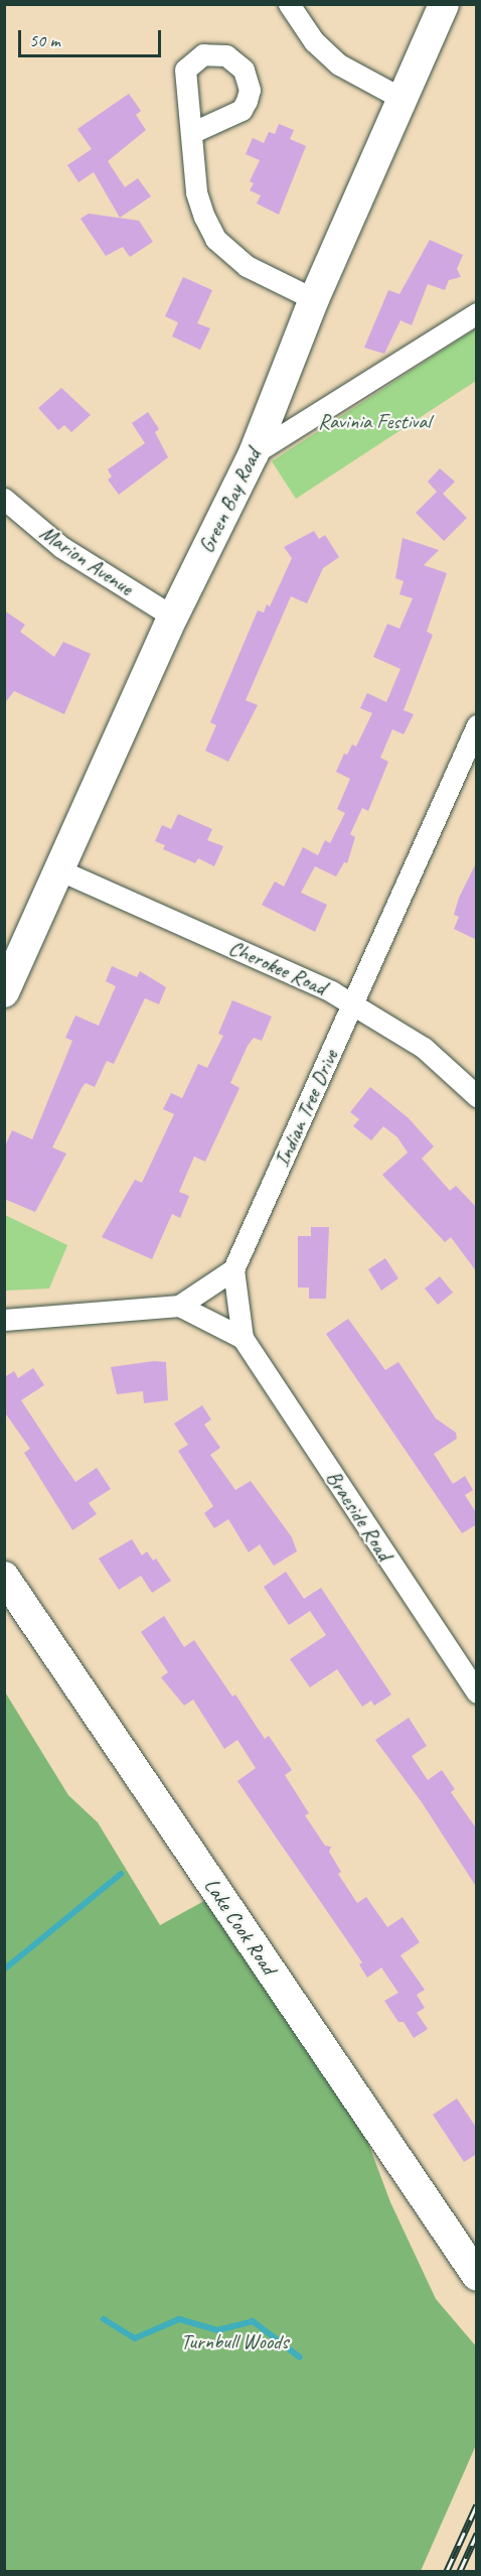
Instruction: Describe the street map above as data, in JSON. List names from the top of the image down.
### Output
{
  "streets": {
    "main road": ["Green Bay Road", "Lake Cook Road"],
    "street": [
      "Marion Avenue",
      "Cherokee Road",
      "Indian Tree Drive",
      "Braeside Road"
    ]
  },
  "crossings": [
    ["Green Bay Road", "Marion Avenue"],
    ["Green Bay Road", "Cherokee Road"],
    ["Cherokee Road", "Indian Tree Drive"],
    ["Indian Tree Drive", "Braeside Road"]
  ],
  "parks": ["Ravinia Festival", "Turnbull Woods"],
  "scale_bar": "50 m"
}
